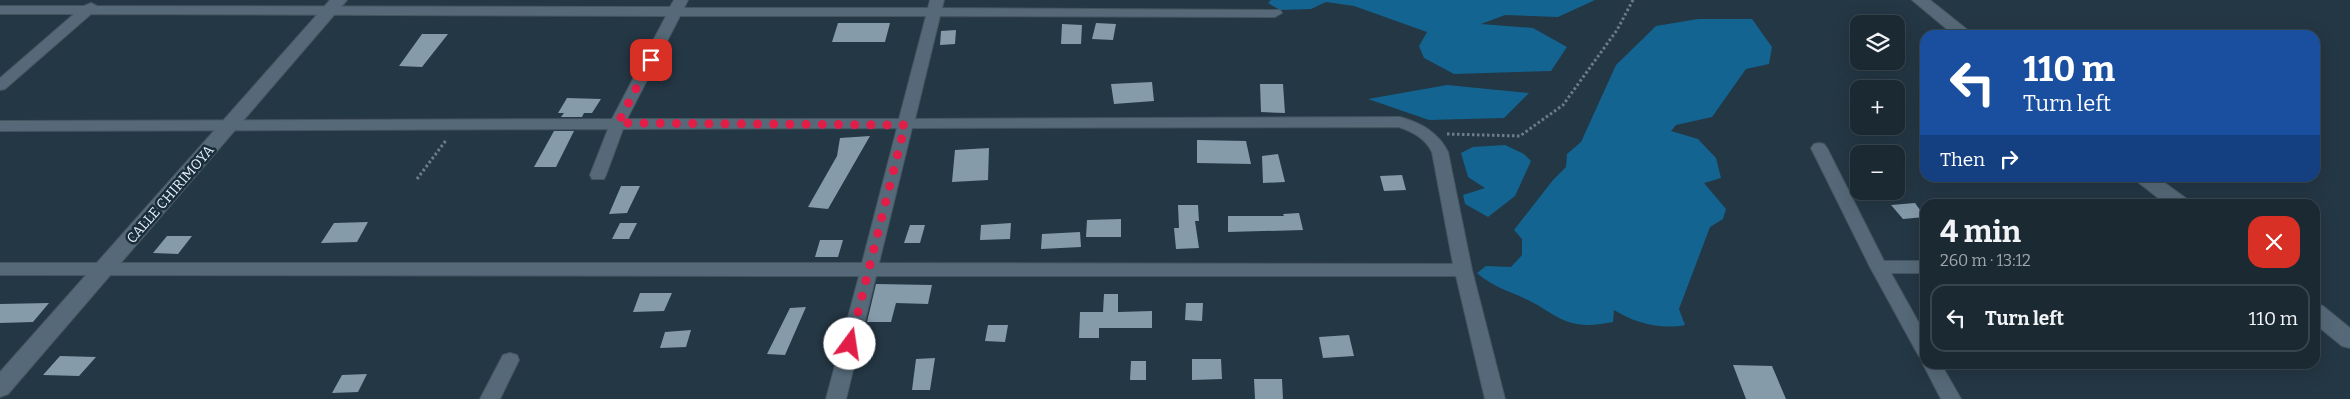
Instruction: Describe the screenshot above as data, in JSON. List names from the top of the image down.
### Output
{
  "streets": {
    "street": ["CALLE CHIRIMOYA"]
  },
  "page": {
    "map_buttons": ["+", "−"],
    "turn": ["110 m", "Turn left"],
    "then": "Then",
    "heading": ["4 min", "260 m · 13:12"],
    "list": [
      {
        "name": "Turn left",
        "value": "110 m"
      }
    ]
  }
}
